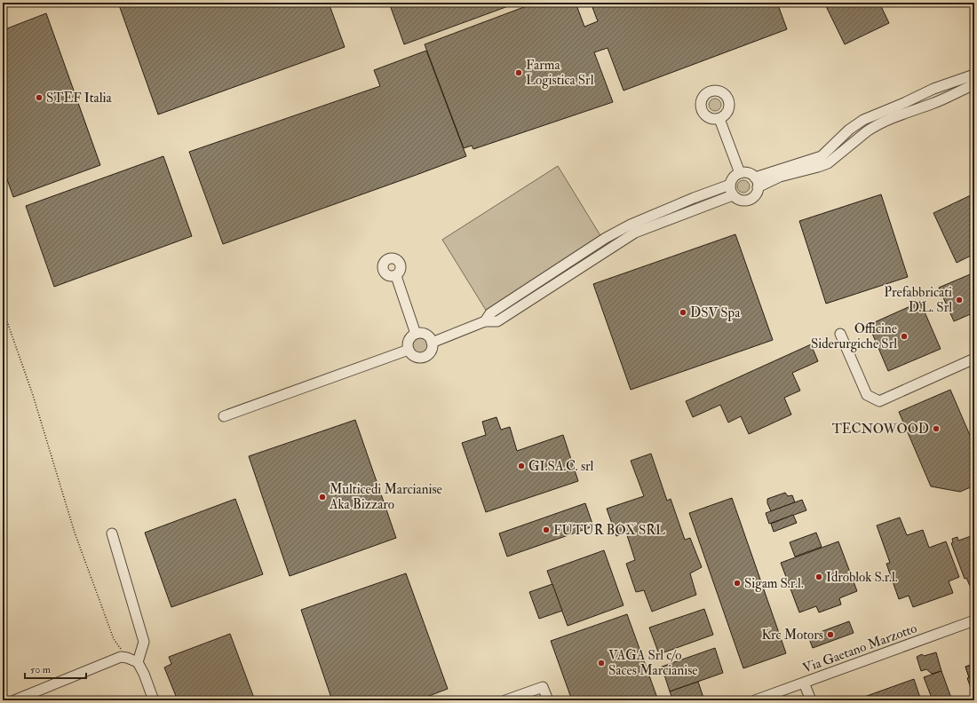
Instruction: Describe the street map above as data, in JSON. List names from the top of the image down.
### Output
{
  "streets": {
    "street": ["Via Gaetano Marzotto"]
  },
  "places": [
    "Farma Logistica Srl",
    "STEF Italia",
    "Prefabbricati D.L. Srl",
    "DSV Spa",
    "Officine Siderurgiche Srl",
    "TECNOWOOD",
    "GI.SA.C. srl",
    "Multicedi Marcianise Aka Bizzaro",
    "FUTUR BOX SRL",
    "Idroblok S.r.l.",
    "Sigam S.r.l.",
    "Krc Motors",
    "VAGA Srl c/o Saces Marcianise"
  ],
  "scale_bar": "50 m"
}
